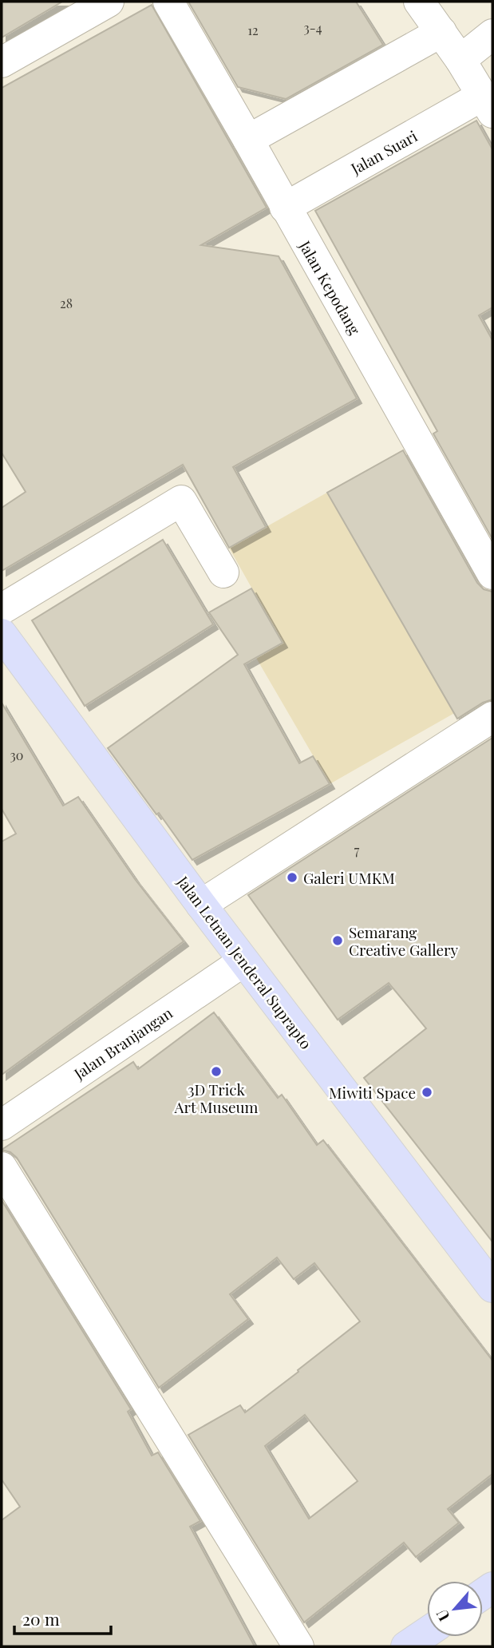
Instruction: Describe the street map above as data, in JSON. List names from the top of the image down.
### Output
{
  "streets": {
    "main road": ["Jalan Letnan Jenderal Suprapto"],
    "street": ["Jalan Suari", "Jalan Kepodang", "Jalan Branjangan"]
  },
  "crossings": [
    ["Jalan Suari", "Jalan Kepodang"],
    ["Jalan Letnan Jenderal Suprapto", "Jalan Branjangan"]
  ],
  "places": [
    "Galeri UMKM",
    "Semarang Creative Gallery",
    "3D Trick Art Museum",
    "Miwiti Space"
  ],
  "house_numbers": [
    "3-4",
    "12",
    "28",
    "30",
    "7"
  ],
  "scale_bar": "20 m",
  "north": "bottom left"
}
